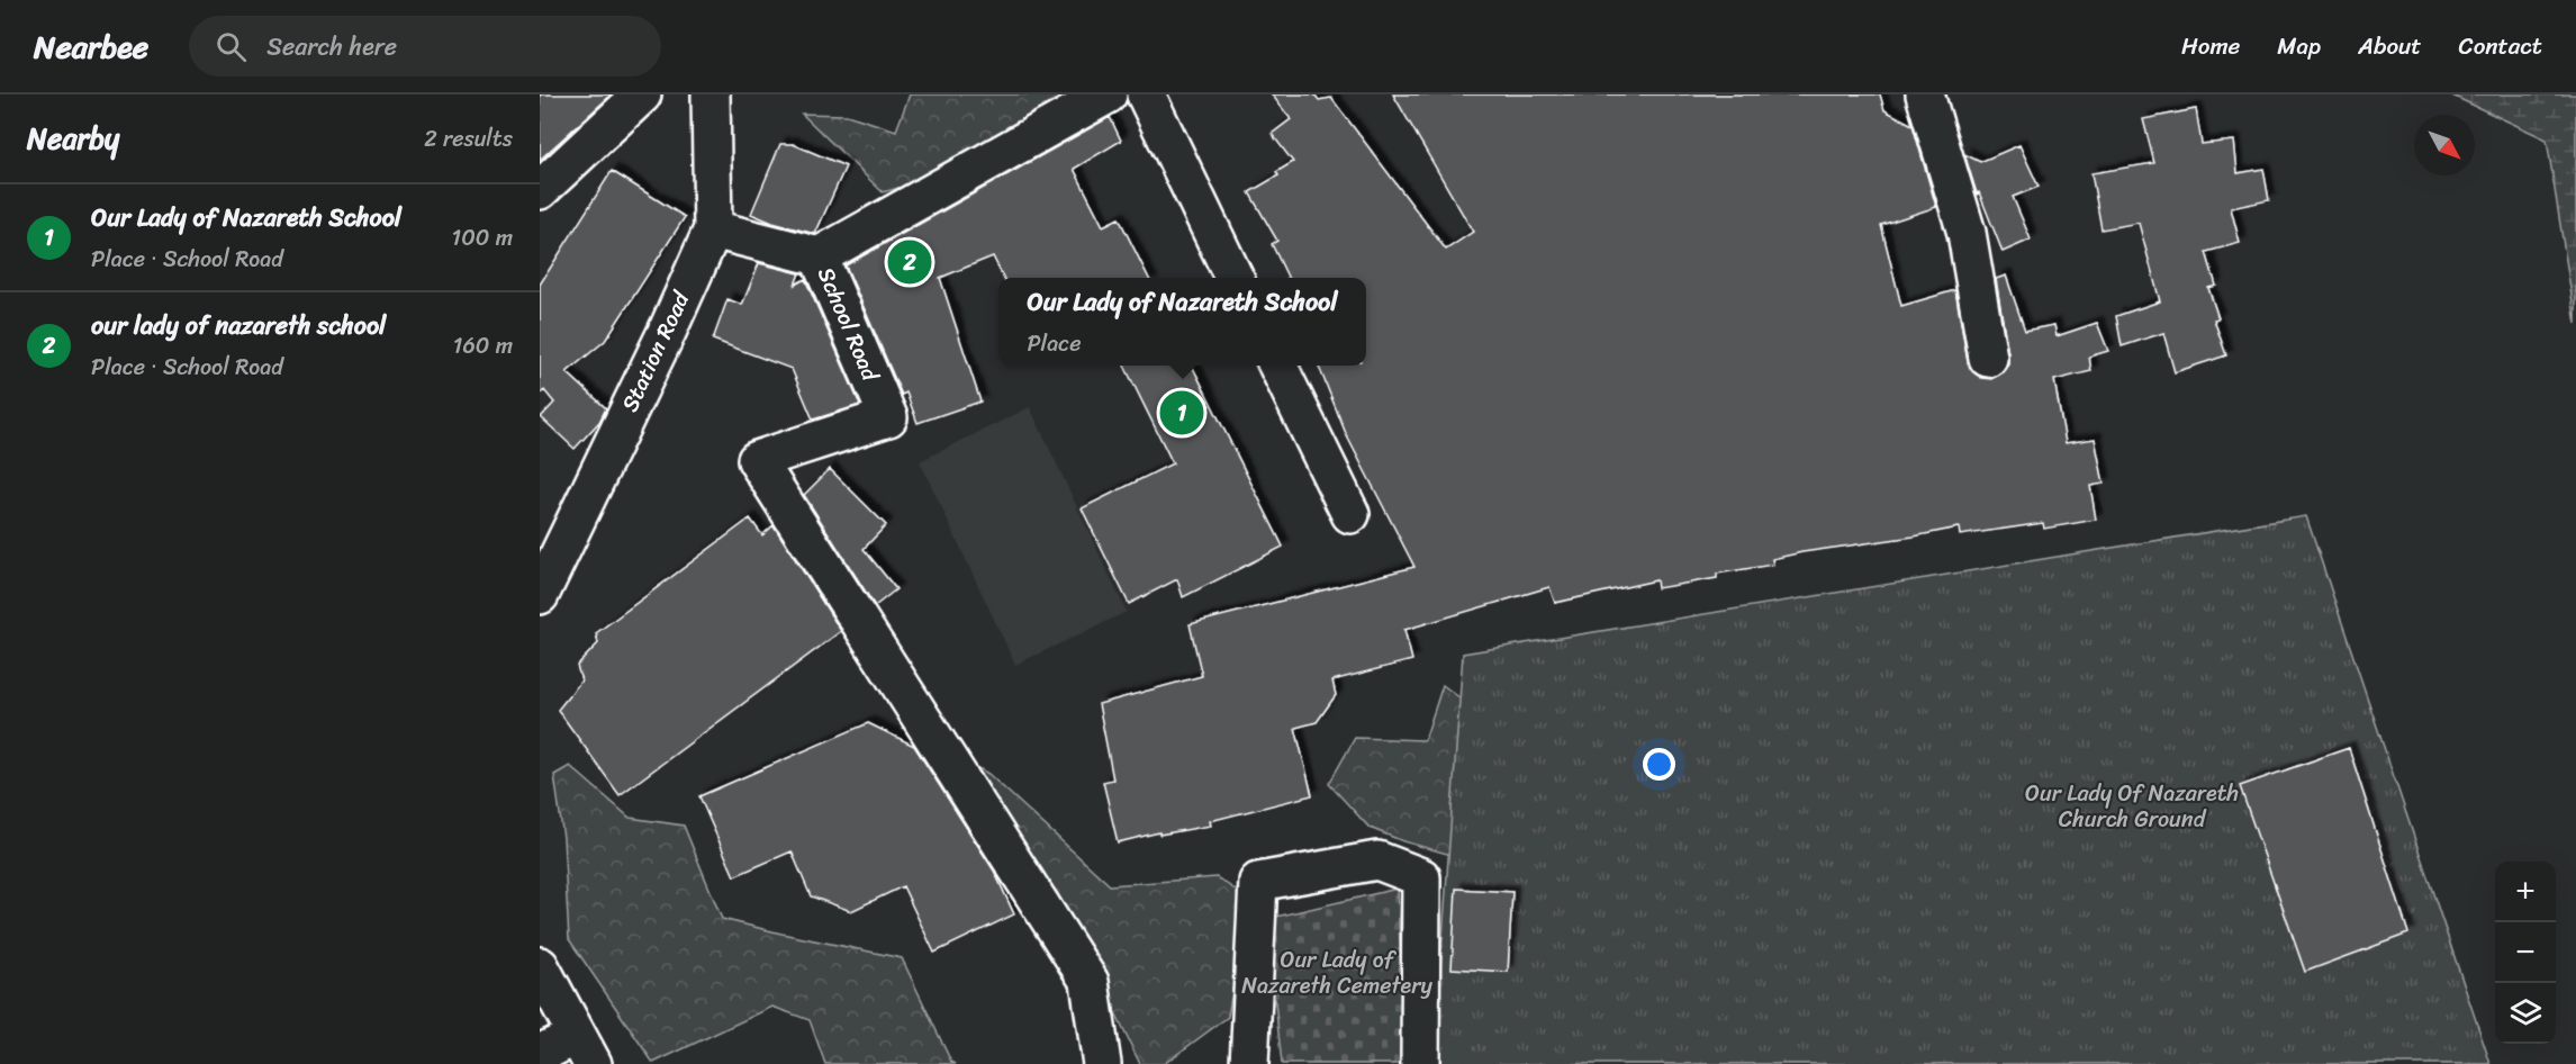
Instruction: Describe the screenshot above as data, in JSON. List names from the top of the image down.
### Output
{
  "streets": {
    "street": ["School Road", "Station Road"]
  },
  "crossings": [
    ["School Road", "Station Road"]
  ],
  "parks": ["Our Lady Of Nazareth Church Ground", "Our Lady of Nazareth Cemetery"],
  "north": "bottom right",
  "page": {
    "header": "Nearbee",
    "search": "Search here",
    "nav": [
      "Home",
      "Map",
      "About",
      "Contact"
    ],
    "heading": ["Nearby", "2 results"],
    "list": [
      {
        "mark": "1",
        "name": "Our Lady of Nazareth School",
        "note": "Place · School Road",
        "value": "100 m"
      },
      {
        "mark": "2",
        "name": "our lady of nazareth school",
        "note": "Place · School Road",
        "value": "160 m"
      }
    ],
    "pins": ["2", "1"],
    "popup": ["Our Lady of Nazareth School", "Place"],
    "map_buttons": ["+", "−"]
  }
}
